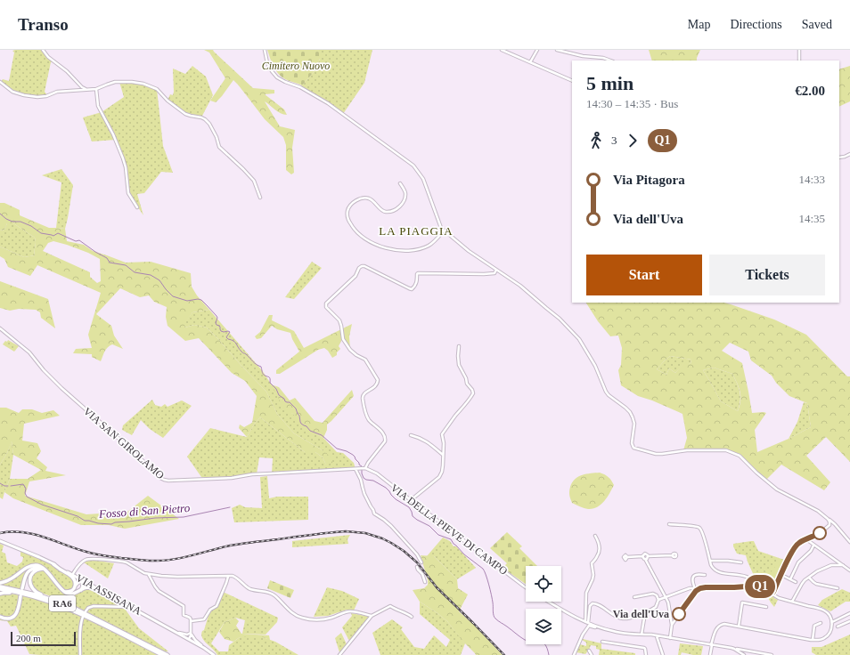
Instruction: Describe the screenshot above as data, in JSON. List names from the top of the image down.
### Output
{
  "streets": {
    "highway": ["RA6"],
    "main road": ["VIA ASSISANA"],
    "street": ["VIA SAN GIROLAMO", "VIA DELLA PIEVE DI CAMPO"]
  },
  "crossings": [
    ["VIA SAN GIROLAMO", "VIA DELLA PIEVE DI CAMPO"]
  ],
  "districts": ["LA PIAGGIA"],
  "water": ["Fosso di San Pietro"],
  "parks": ["Cimitero Nuovo"],
  "places": ["Via dell'Uva"],
  "lines": ["bus line Q1"],
  "scale_bar": "200 m",
  "page": {
    "header": "Transo",
    "nav": ["Map", "Directions", "Saved"],
    "on_map": "Q1",
    "heading": ["5 min", "14:30 – 14:35 · Bus", "€2.00"],
    "legs": ["3", "Q1"],
    "list": [
      {
        "name": "Via Pitagora",
        "value": "14:33"
      },
      {
        "name": "Via dell'Uva",
        "value": "14:35"
      }
    ],
    "buttons": ["Start", "Tickets"],
    "scale": "200 m"
  }
}
